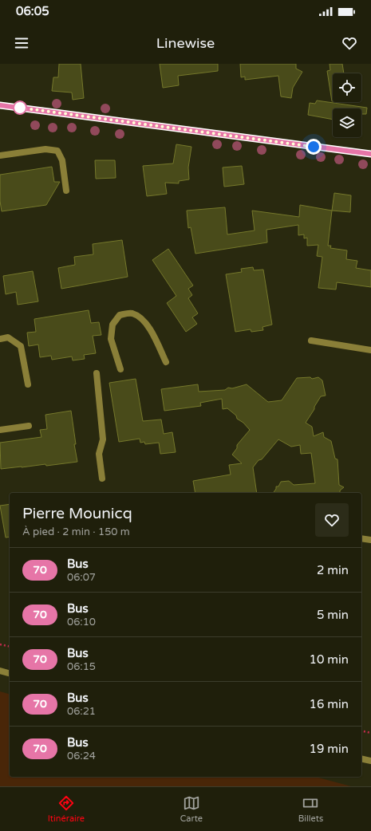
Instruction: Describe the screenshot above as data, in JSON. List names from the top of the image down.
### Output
{
  "lines": ["bus line 70"],
  "page": {
    "status": "06:05",
    "header": "Linewise",
    "heading": ["Pierre Mounicq", "À pied · 2 min · 150 m"],
    "list": [
      {
        "mark": "70",
        "name": "Bus",
        "note": "06:07",
        "value": "2 min"
      },
      {
        "mark": "70",
        "name": "Bus",
        "note": "06:10",
        "value": "5 min"
      },
      {
        "mark": "70",
        "name": "Bus",
        "note": "06:15",
        "value": "10 min"
      },
      {
        "mark": "70",
        "name": "Bus",
        "note": "06:21",
        "value": "16 min"
      },
      {
        "mark": "70",
        "name": "Bus",
        "note": "06:24",
        "value": "19 min"
      }
    ],
    "tabs": ["Itinéraire", "Carte", "Billets"]
  }
}
